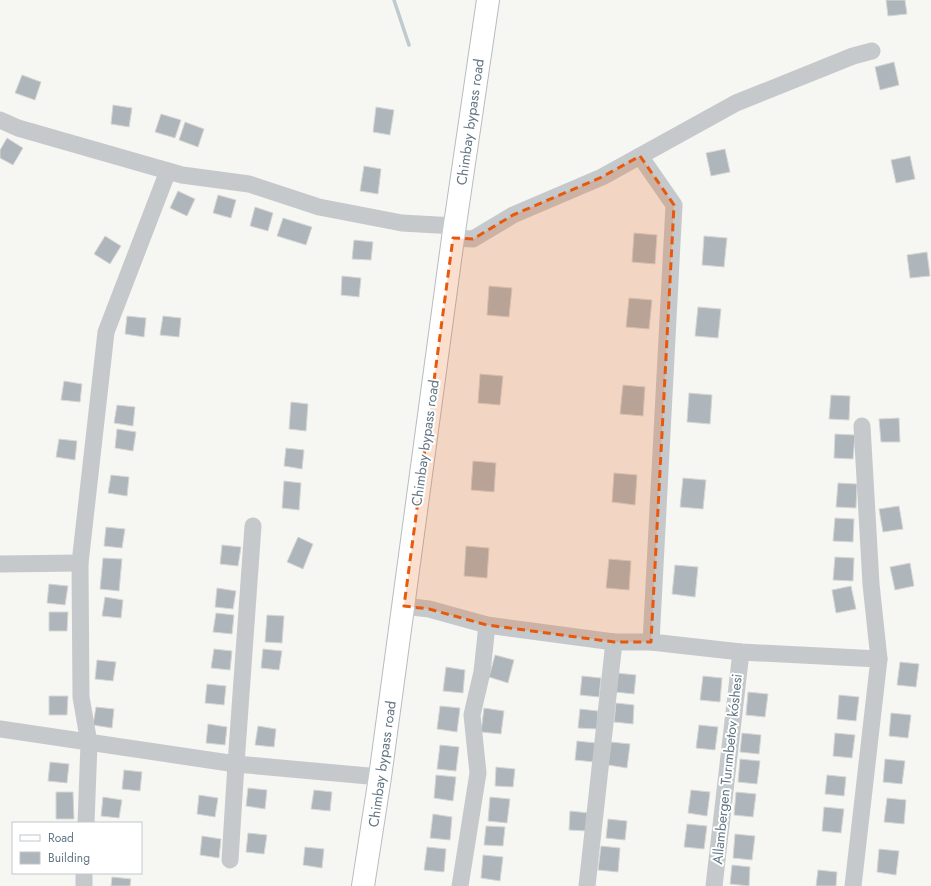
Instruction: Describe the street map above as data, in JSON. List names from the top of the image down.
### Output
{
  "streets": {
    "main road": ["Chimbay bypass road"],
    "street": ["Allambergen Turımbetov kóshesi"]
  },
  "legend": ["Road", "Building"]
}
